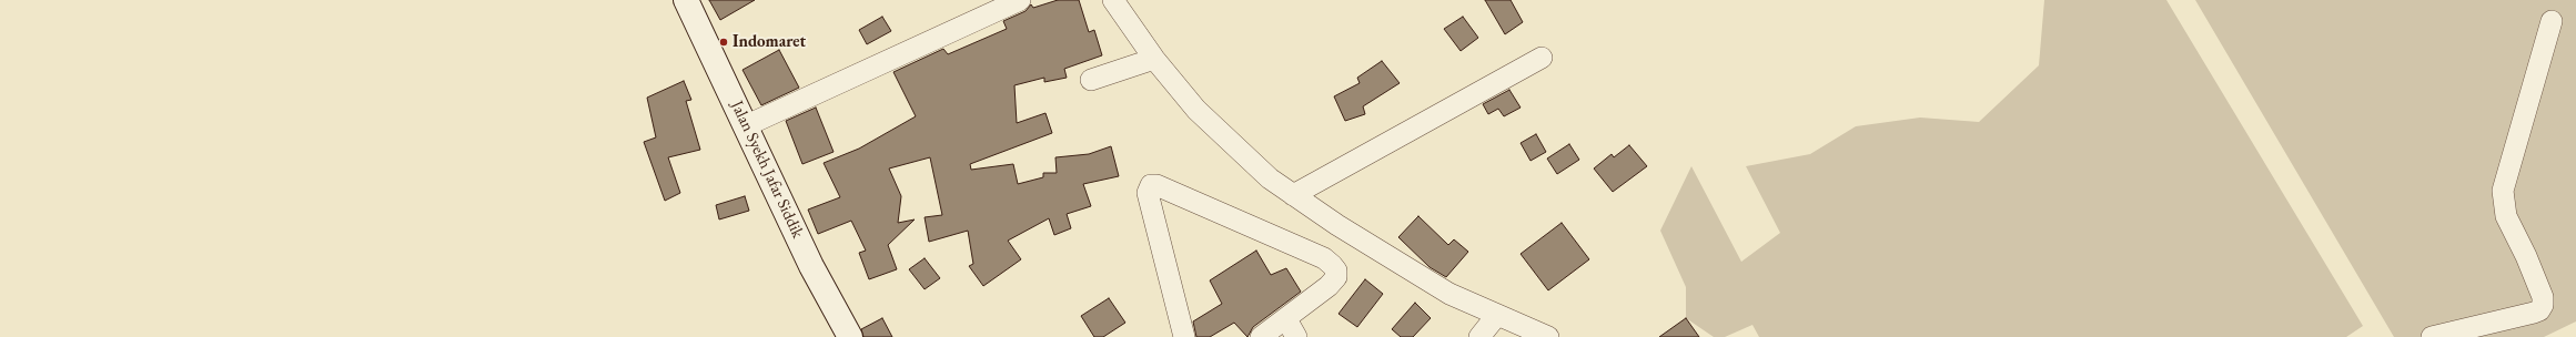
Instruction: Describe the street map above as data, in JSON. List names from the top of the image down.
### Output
{
  "streets": {
    "main road": ["Jalan Syekh Jafar Siddik"]
  },
  "places": ["Indomaret"]
}
